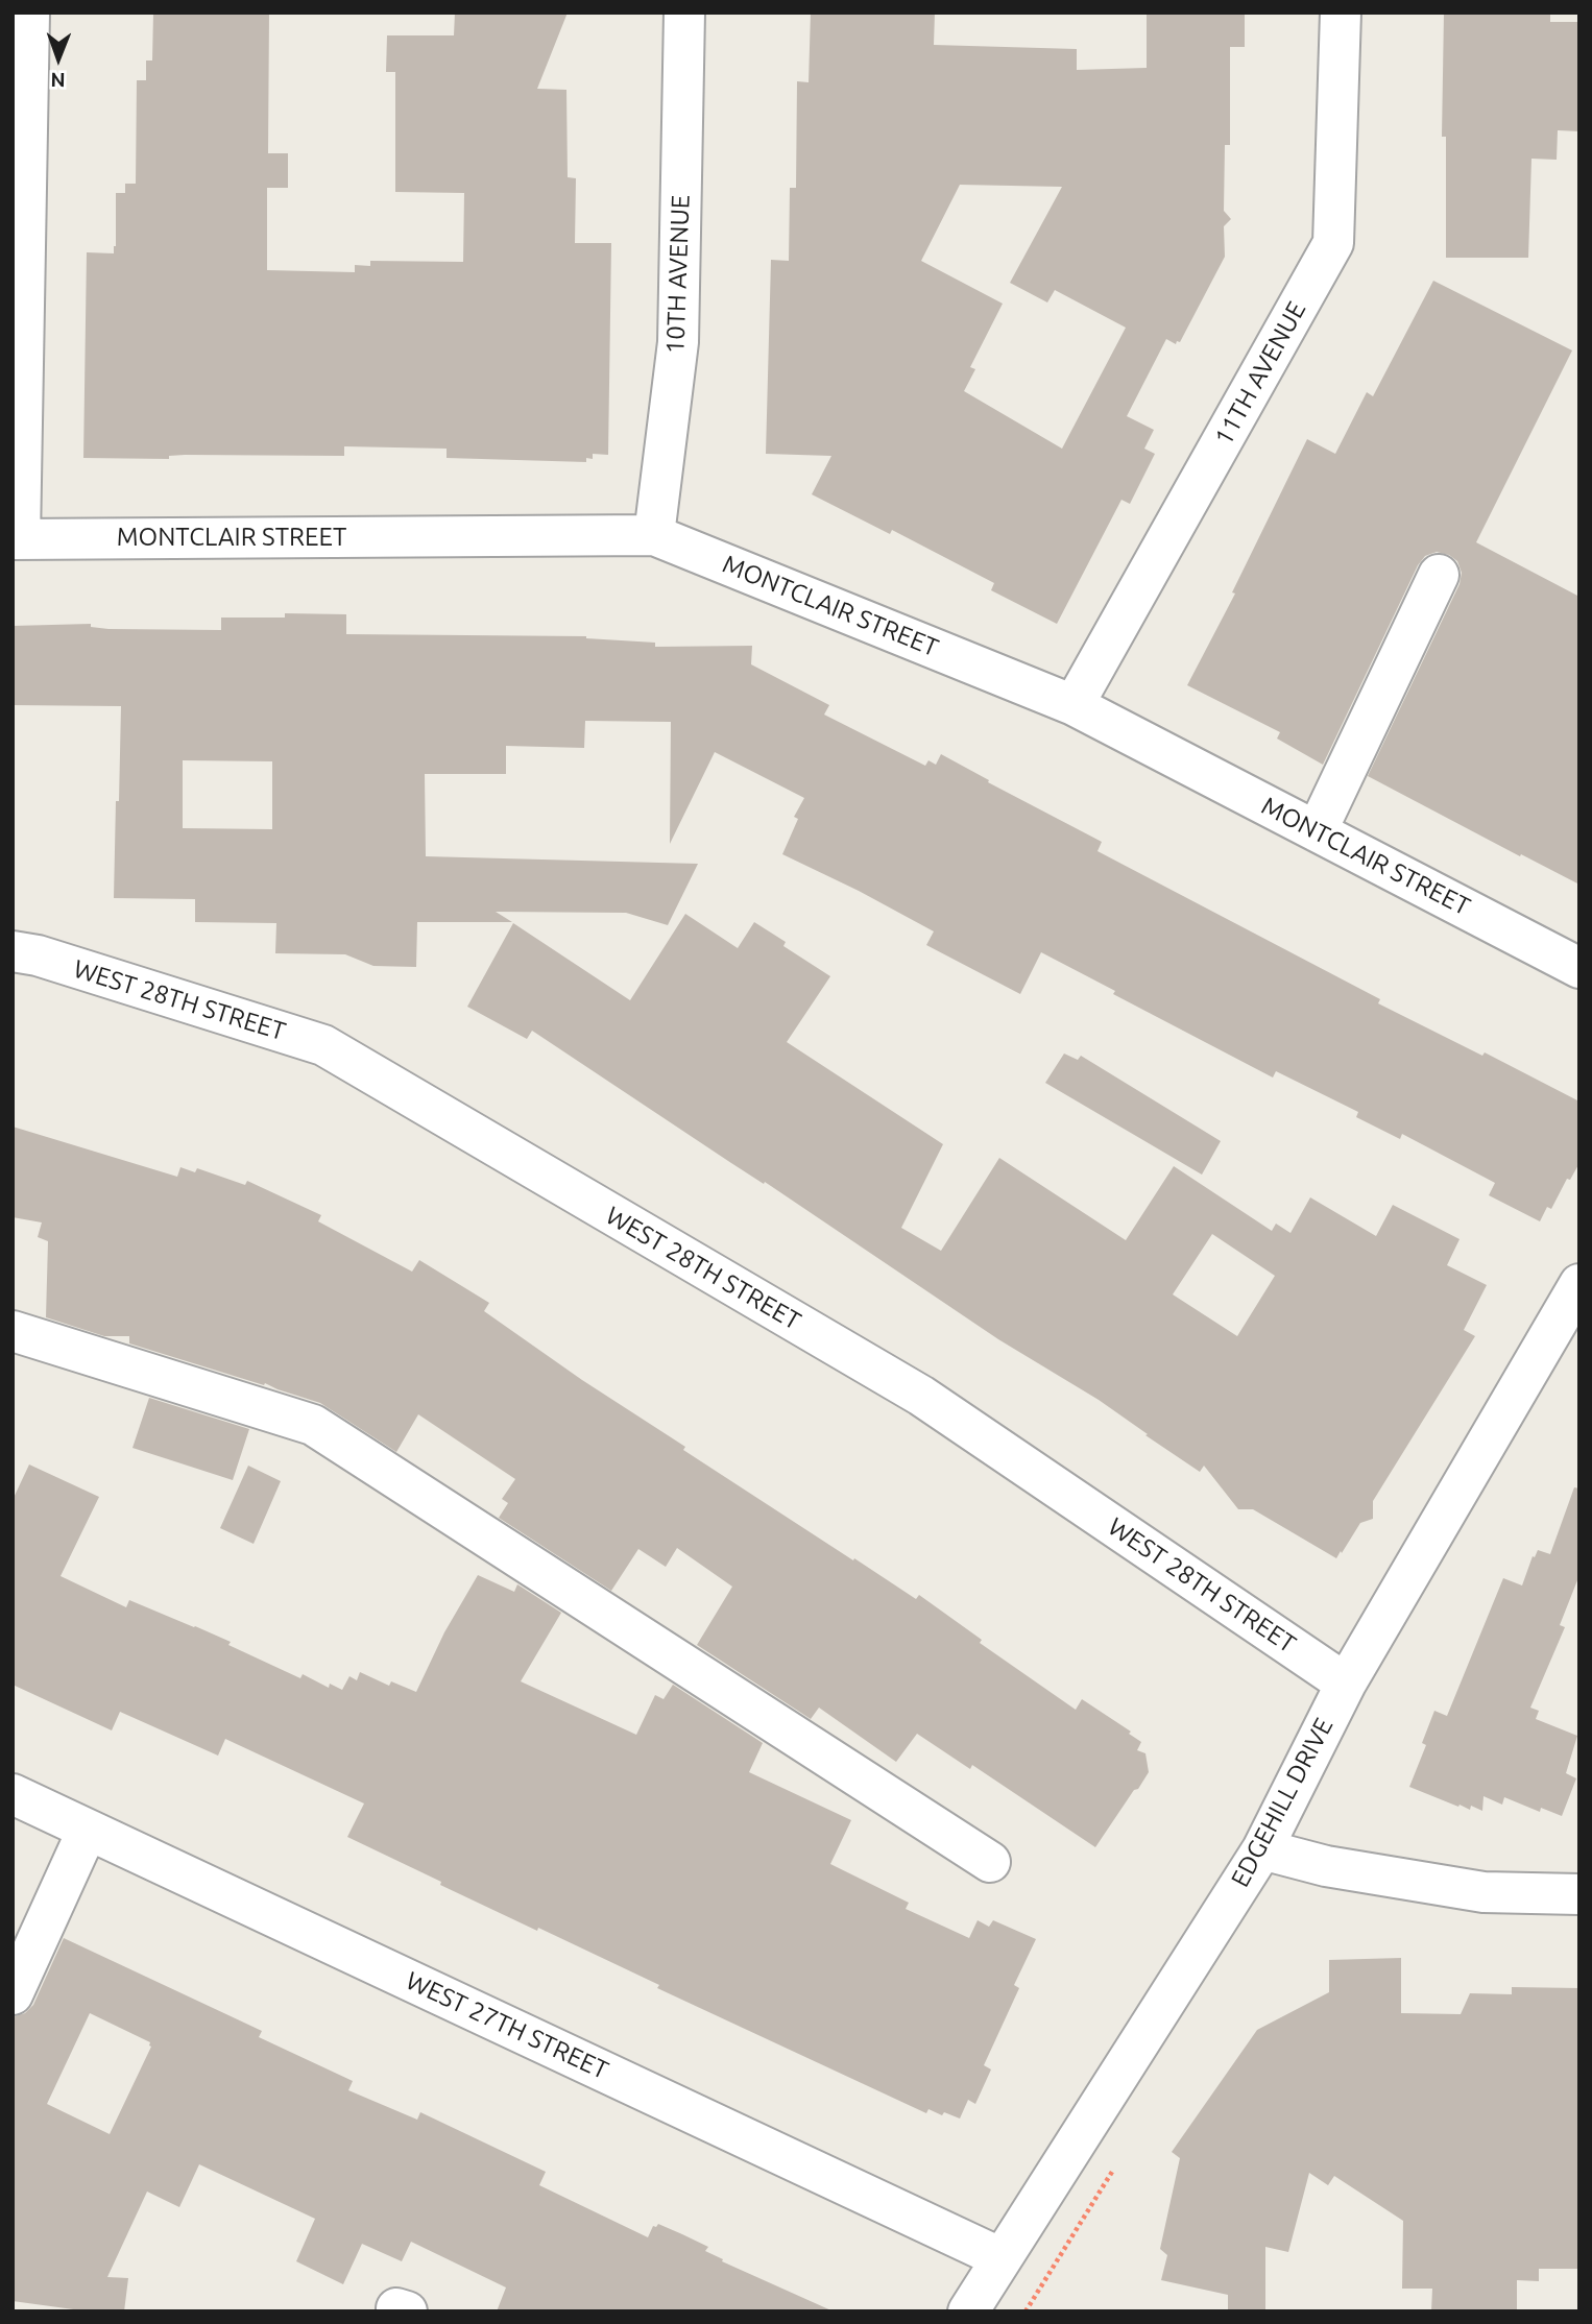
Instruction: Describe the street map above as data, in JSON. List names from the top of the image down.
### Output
{
  "streets": {
    "street": [
      "10TH AVENUE",
      "11TH AVENUE",
      "MONTCLAIR STREET",
      "WEST 28TH STREET",
      "EDGEHILL DRIVE",
      "WEST 27TH STREET"
    ]
  },
  "crossings": [
    ["10TH AVENUE", "MONTCLAIR STREET"],
    ["11TH AVENUE", "MONTCLAIR STREET"],
    ["WEST 28TH STREET", "EDGEHILL DRIVE"],
    ["EDGEHILL DRIVE", "WEST 27TH STREET"]
  ],
  "north": "bottom"
}
